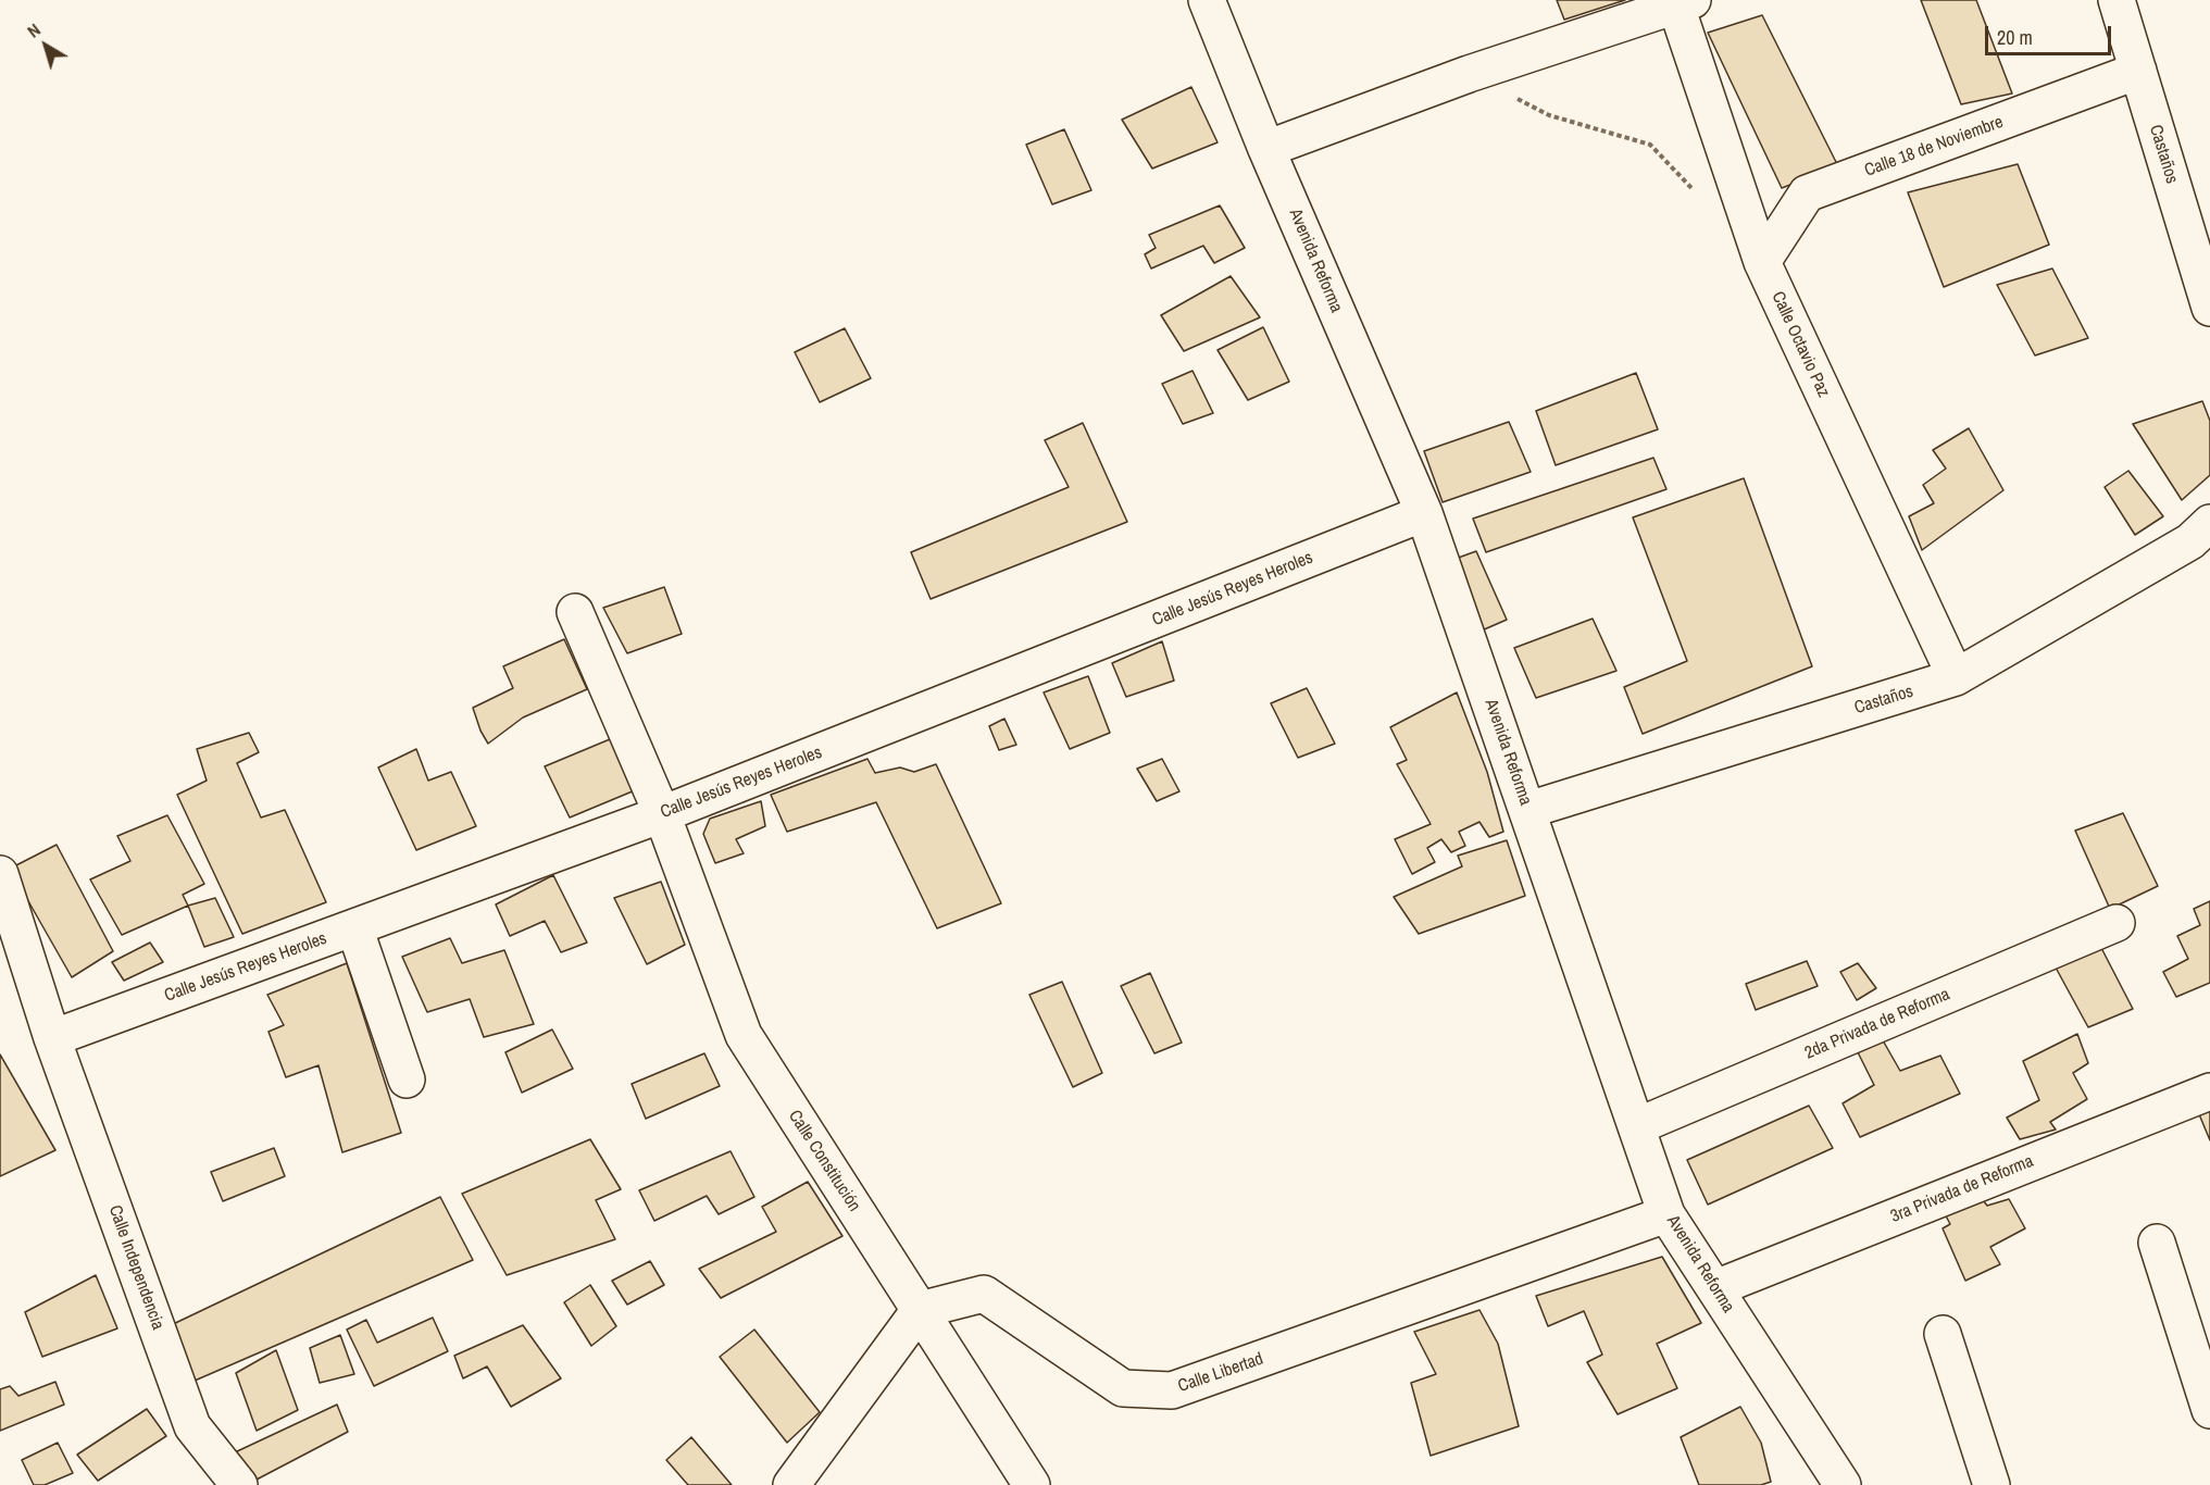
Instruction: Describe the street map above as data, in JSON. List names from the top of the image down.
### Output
{
  "streets": {
    "street": [
      "Calle 18 de Noviembre",
      "Castaños",
      "Avenida Reforma",
      "Calle Octavio Paz",
      "Calle Jesús Reyes Heroles",
      "2da Privada de Reforma",
      "Calle Constitución",
      "3ra Privada de Reforma",
      "Calle Independencia",
      "Calle Libertad"
    ]
  },
  "crossings": [
    ["Calle 18 de Noviembre", "Castaños"],
    ["Calle 18 de Noviembre", "Calle Octavio Paz"],
    ["Castaños", "Avenida Reforma"],
    ["Castaños", "Calle Octavio Paz"],
    ["Avenida Reforma", "Calle Jesús Reyes Heroles"],
    ["Avenida Reforma", "2da Privada de Reforma"],
    ["Avenida Reforma", "3ra Privada de Reforma"],
    ["Avenida Reforma", "Calle Libertad"],
    ["Calle Jesús Reyes Heroles", "Calle Constitución"],
    ["Calle Jesús Reyes Heroles", "Calle Independencia"],
    ["Calle Constitución", "Calle Libertad"]
  ],
  "scale_bar": "20 m",
  "north": "top left"
}
